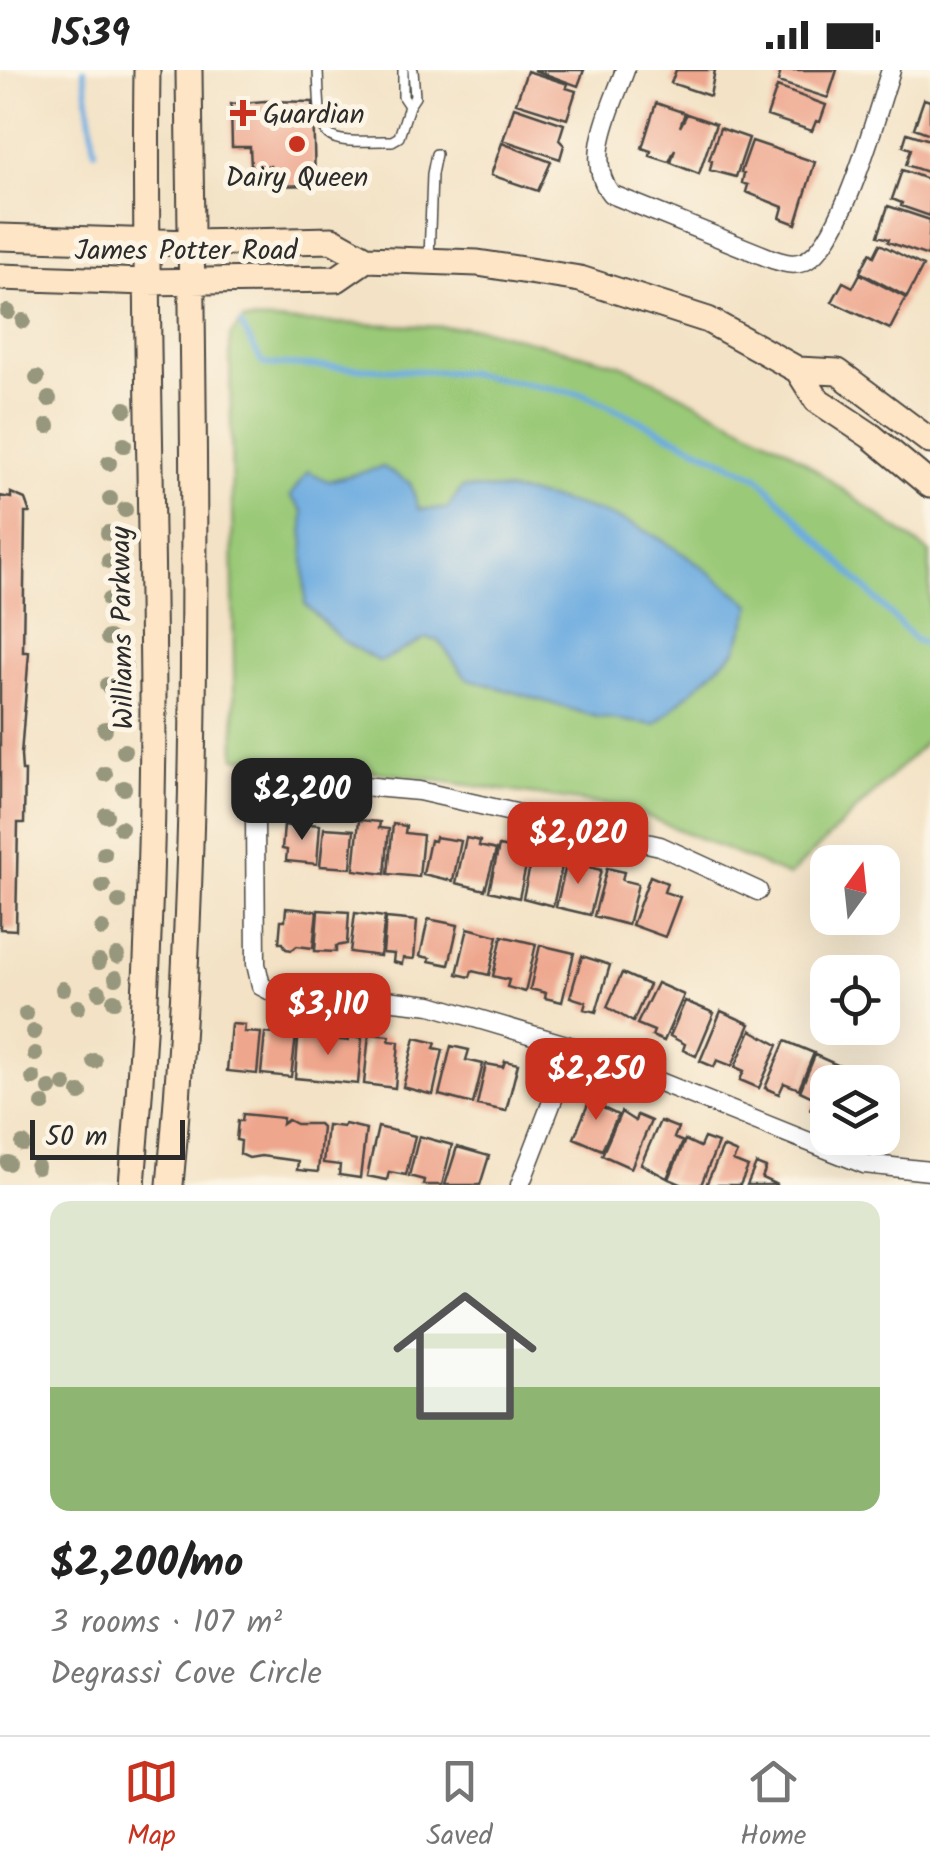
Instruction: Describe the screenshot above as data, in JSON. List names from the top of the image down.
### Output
{
  "streets": {
    "main road": ["James Potter Road", "Williams Parkway"]
  },
  "crossings": [
    ["James Potter Road", "Williams Parkway"]
  ],
  "places": {
    "health": ["Guardian"],
    "other": ["Dairy Queen"]
  },
  "scale_bar": "50 m",
  "north": "top",
  "page": {
    "status": "15:39",
    "price": [
      "$2,200",
      "$2,020",
      "$3,110",
      "$2,250"
    ],
    "scale": "50 m",
    "list": [
      {
        "name": "$2,200/mo",
        "note": "3 rooms · 107 m² · Degrassi Cove Circle"
      }
    ],
    "tabs": ["Map", "Saved", "Home"]
  }
}
